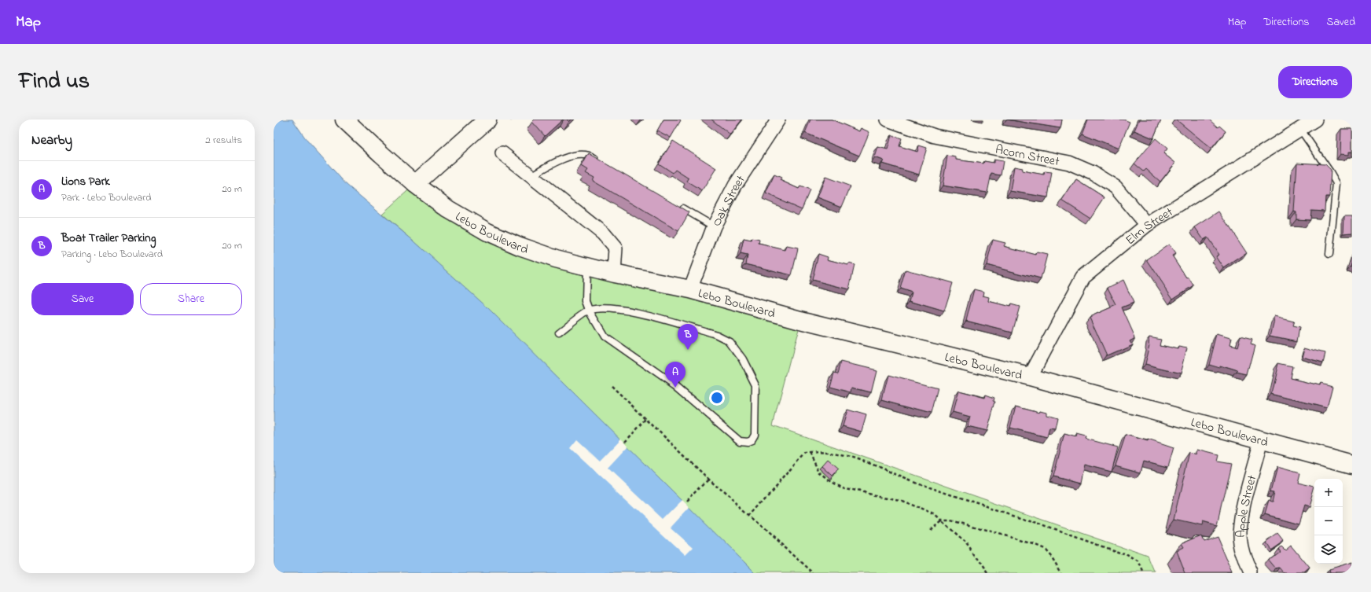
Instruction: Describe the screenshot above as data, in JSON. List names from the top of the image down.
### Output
{
  "streets": {
    "main road": ["Lebo Boulevard"],
    "street": [
      "Acorn Street",
      "Oak Street",
      "Elm Street",
      "Apple Street"
    ]
  },
  "crossings": [
    ["Acorn Street", "Elm Street"],
    ["Oak Street", "Lebo Boulevard"],
    ["Elm Street", "Lebo Boulevard"],
    ["Lebo Boulevard", "Apple Street"]
  ],
  "page": {
    "header": "Map",
    "nav": ["Map", "Directions", "Saved"],
    "title": "Find us",
    "buttons": [
      "Directions",
      ["Save", "Share"]
    ],
    "heading": ["Nearby", "2 results"],
    "list": [
      {
        "mark": "A",
        "name": "Lions Park",
        "note": "Park · Lebo Boulevard",
        "value": "20 m"
      },
      {
        "mark": "B",
        "name": "Boat Trailer Parking",
        "note": "Parking · Lebo Boulevard",
        "value": "20 m"
      }
    ],
    "pins": ["B", "A"],
    "map_buttons": ["+", "−"]
  }
}
